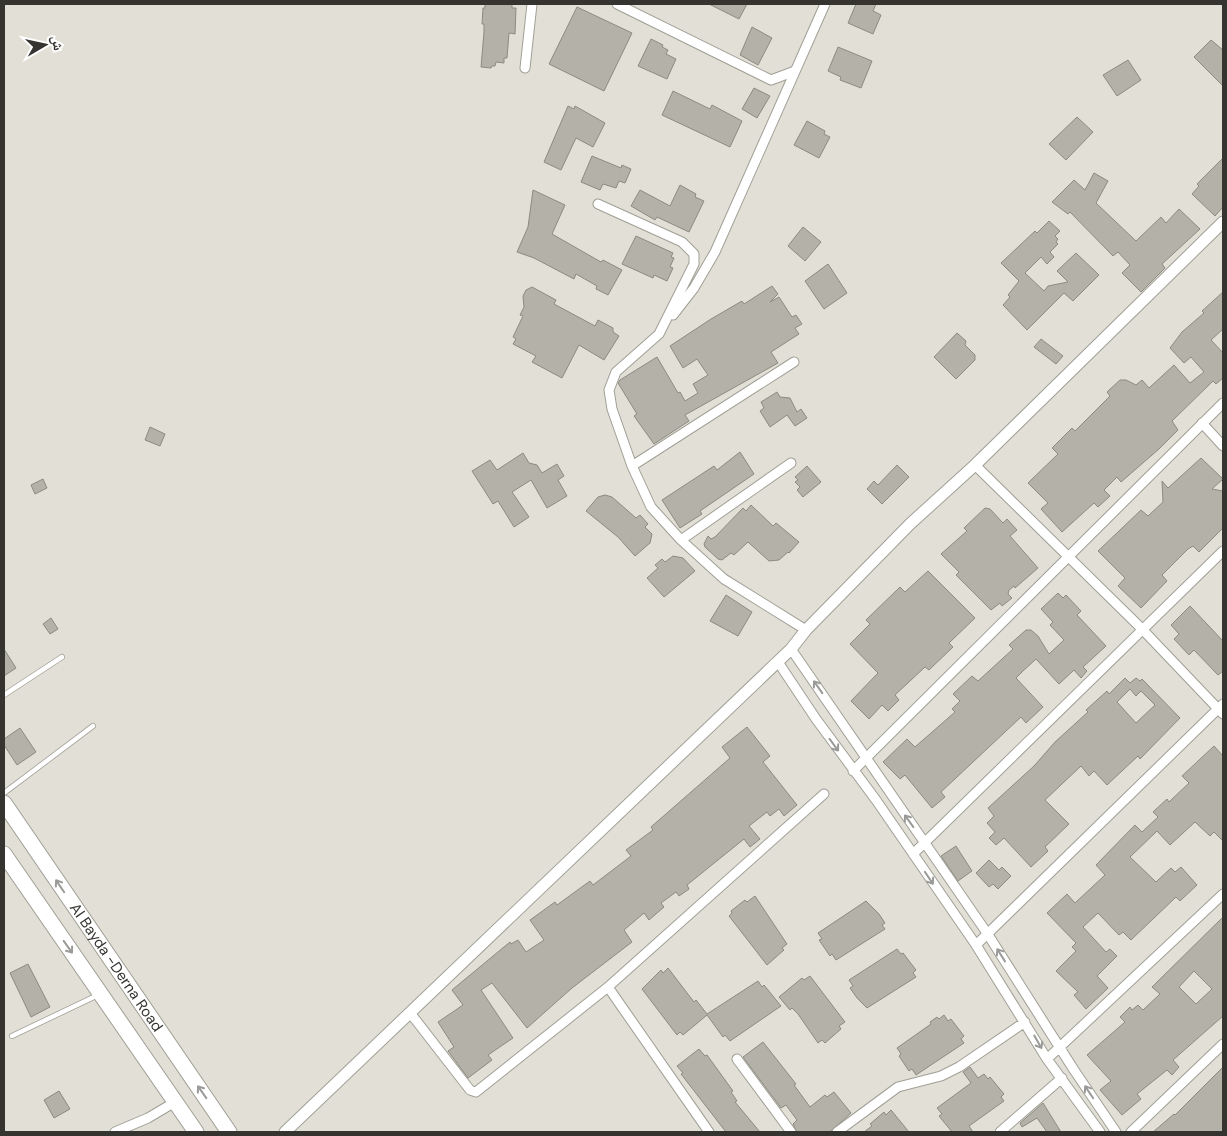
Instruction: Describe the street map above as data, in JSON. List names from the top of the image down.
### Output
{
  "streets": {
    "highway": ["Al Bayda -Derna Road"]
  },
  "north": "right"
}
